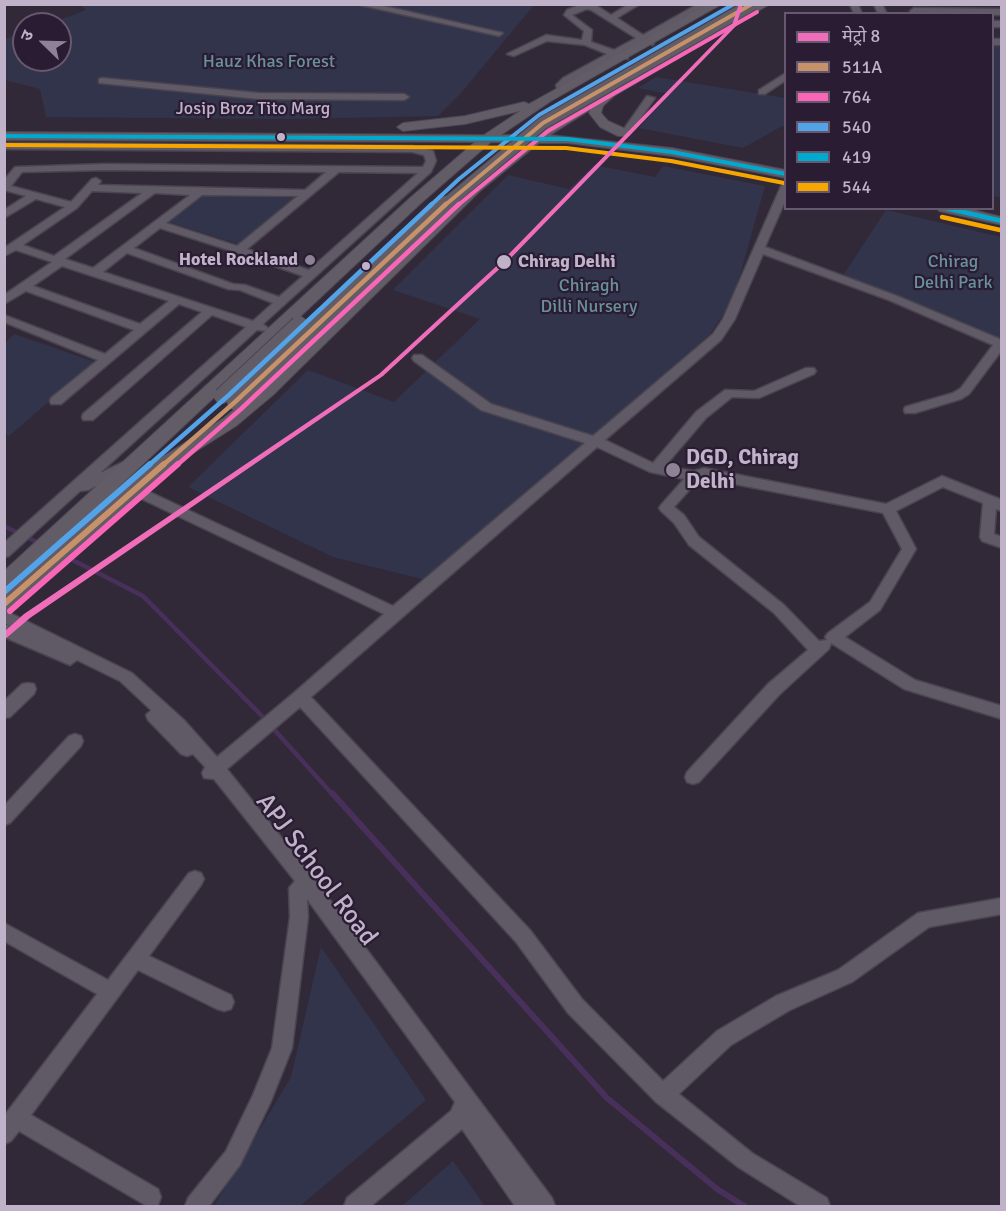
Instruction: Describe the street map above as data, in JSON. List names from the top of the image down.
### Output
{
  "streets": {
    "main road": ["Josip Broz Tito Marg"],
    "street": ["APJ School Road"]
  },
  "parks": ["Hauz Khas Forest", "Chirag Delhi Park", "Chiragh Dilli Nursery"],
  "places": ["Hotel Rockland", "Chirag Delhi", "DGD, Chirag Delhi"],
  "lines": [
    "metro line 8",
    "transit line 511A",
    "transit line 540",
    "transit line 764",
    "transit line 419",
    "transit line 544"
  ],
  "legend": [
    "मेट्रो 8",
    "511A",
    "764",
    "540",
    "419",
    "544"
  ],
  "north": "top left"
}
